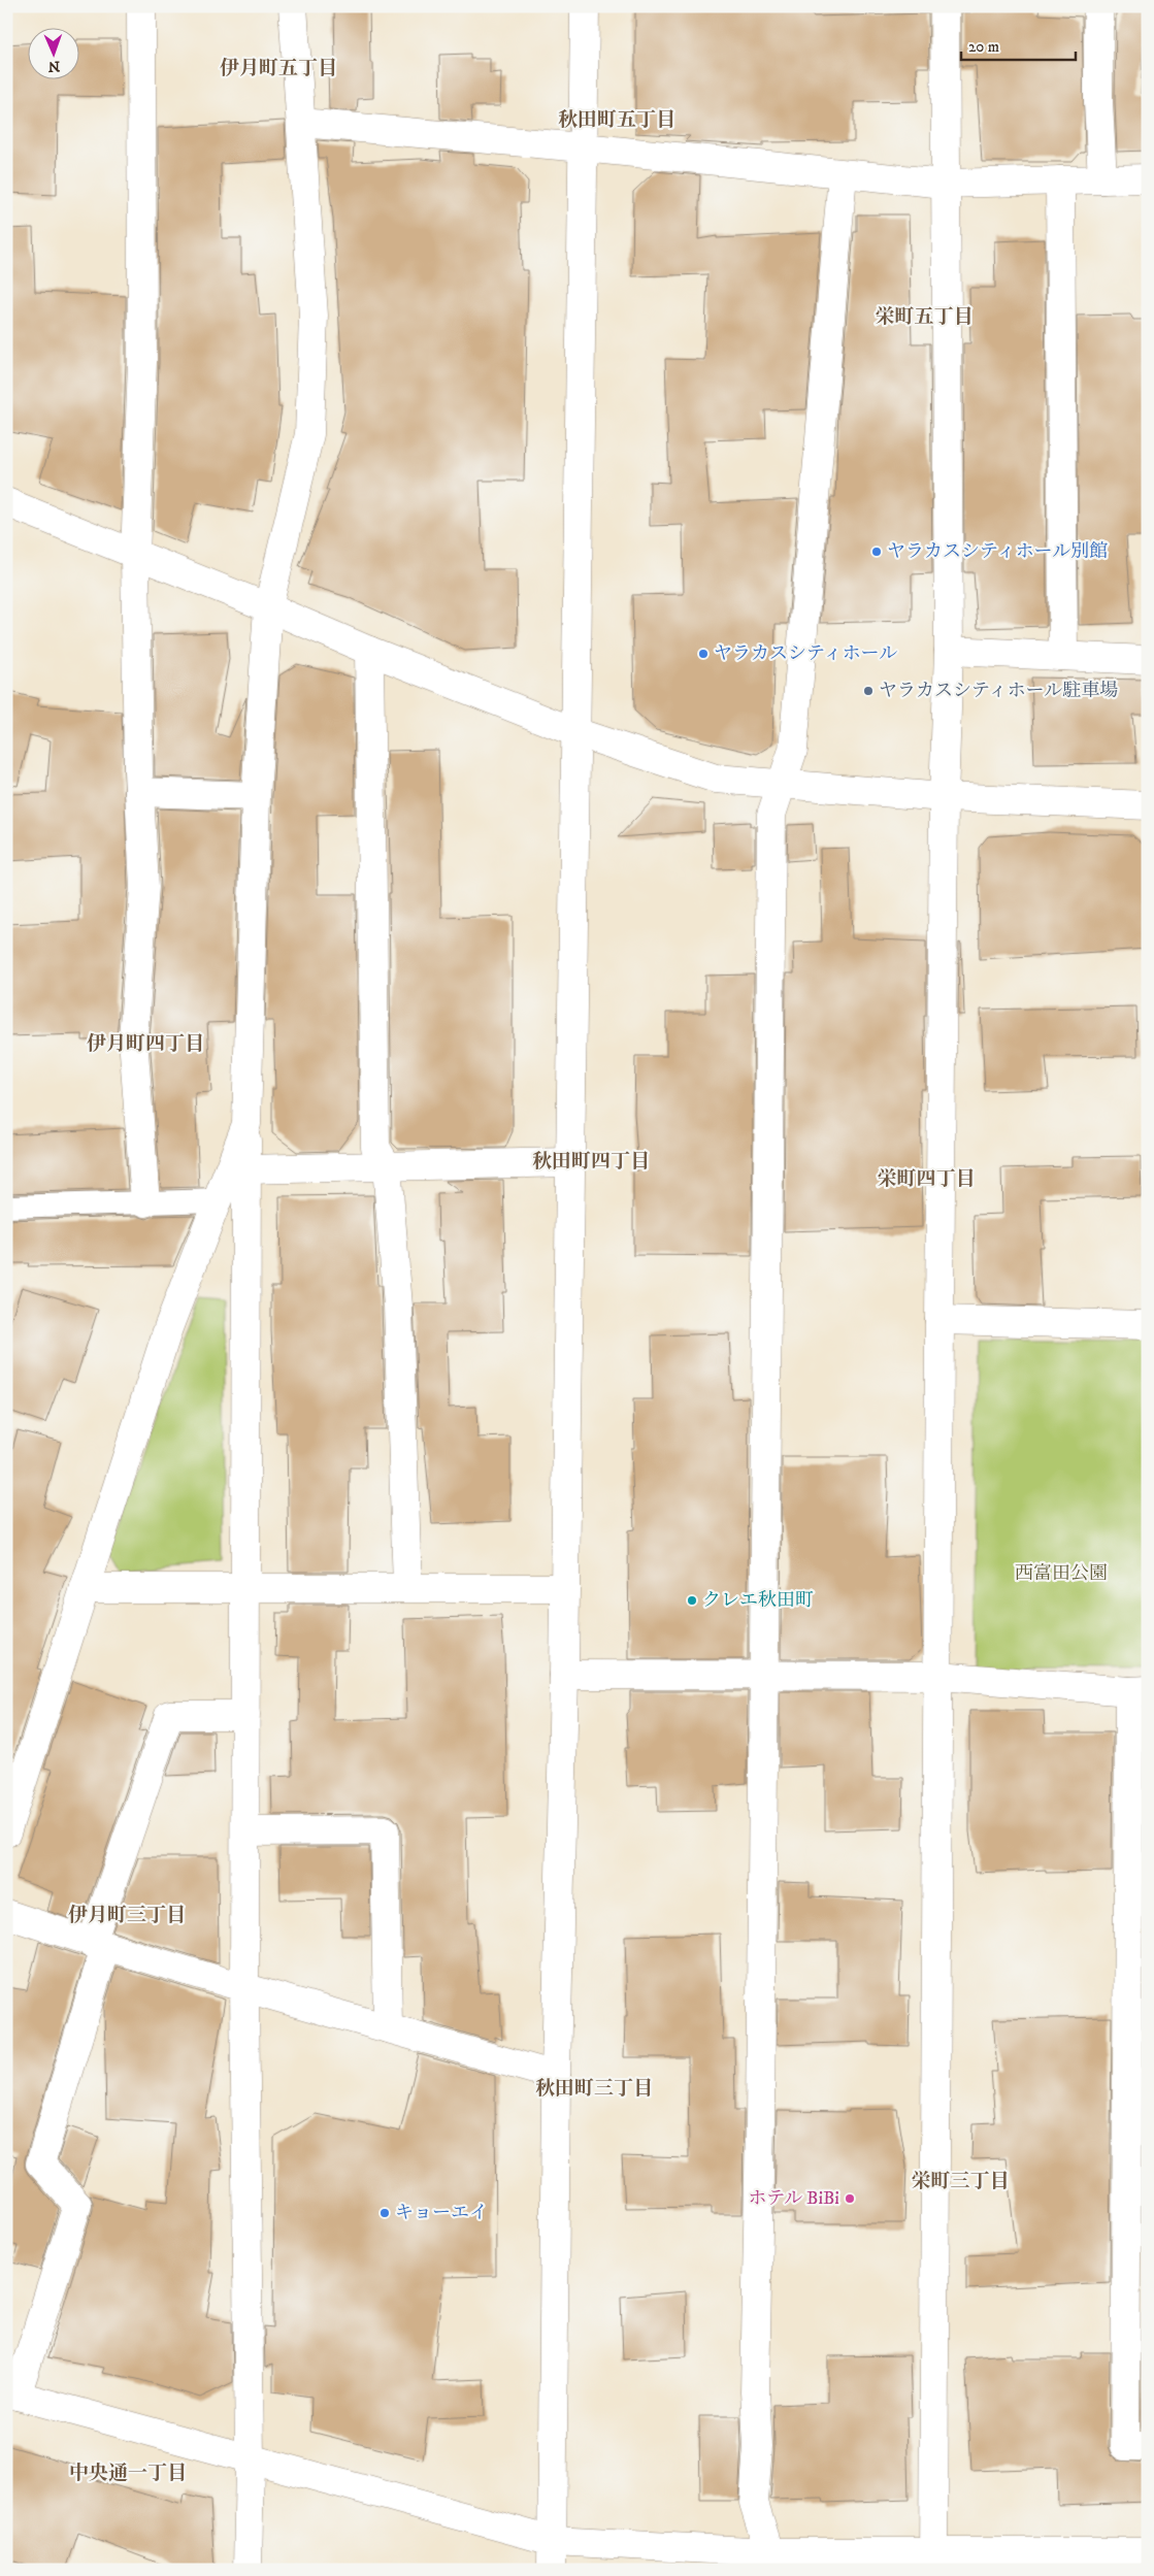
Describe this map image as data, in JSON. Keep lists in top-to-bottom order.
{
  "districts": [
    "伊月町五丁目",
    "秋田町五丁目",
    "栄町五丁目",
    "伊月町四丁目",
    "秋田町四丁目",
    "栄町四丁目",
    "伊月町三丁目",
    "秋田町三丁目",
    "栄町三丁目",
    "中央通一丁目"
  ],
  "parks": ["西富田公園"],
  "places": [
    "ヤラカスシティホール別館",
    "ヤラカスシティホール",
    "ヤラカスシティホール駐車場",
    "クレエ秋田町",
    "ホテル BiBi",
    "キョーエイ"
  ],
  "scale_bar": "20 m",
  "north": "bottom"
}
